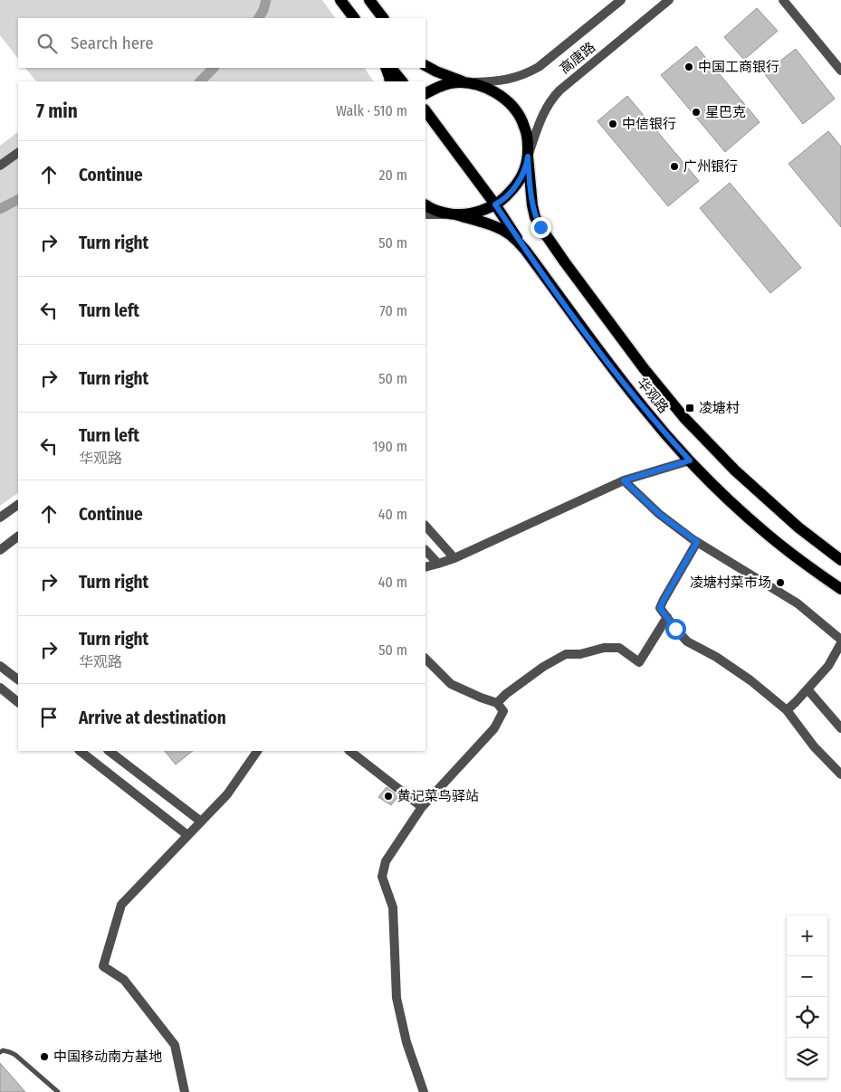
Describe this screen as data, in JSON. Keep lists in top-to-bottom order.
{
  "streets": {
    "main road": ["华观路"],
    "street": ["高唐路"]
  },
  "crossings": [
    ["高唐路", "华观路"]
  ],
  "places": {
    "other": [
      "中国工商银行",
      "星巴克",
      "中信银行",
      "广州银行",
      "凌塘村菜市场",
      "黄记菜鸟驿站",
      "中国移动南方基地"
    ],
    "transit": ["凌塘村"]
  },
  "page": {
    "search": "Search here",
    "heading": ["7 min", "Walk · 510 m"],
    "list": [
      ["Continue", "20 m"],
      ["Turn right", "50 m"],
      ["Turn left", "70 m"],
      ["Turn right", "50 m"],
      ["Turn left", "华观路", "190 m"],
      ["Continue", "40 m"],
      ["Turn right", "40 m"],
      ["Turn right", "华观路", "50 m"],
      "Arrive at destination"
    ],
    "map_buttons": ["+", "−"]
  }
}
